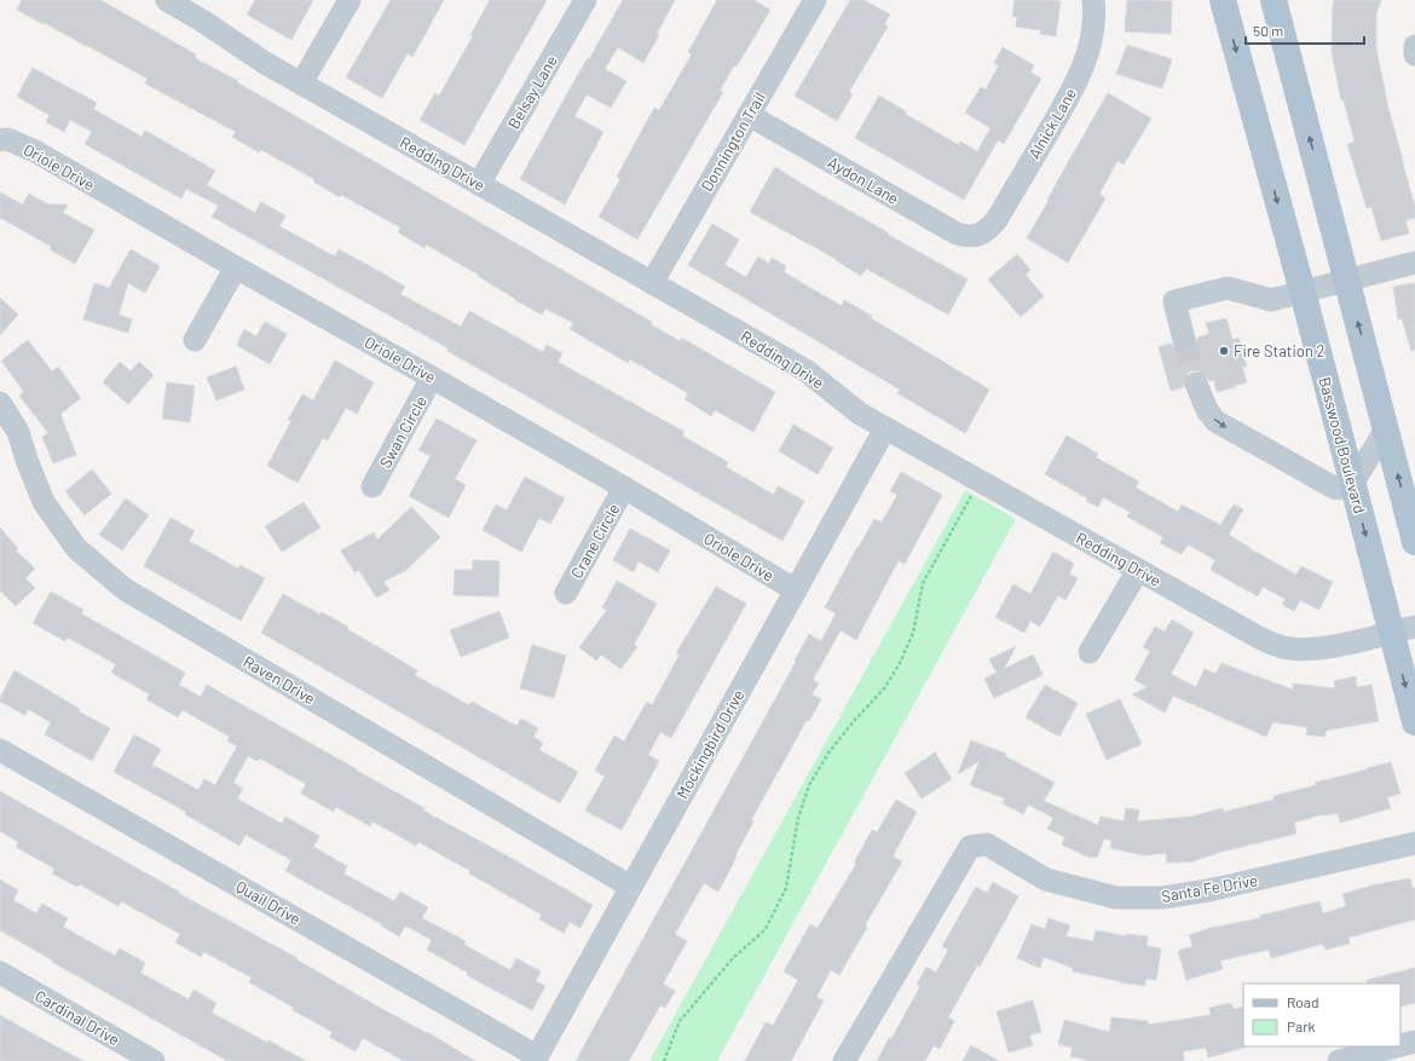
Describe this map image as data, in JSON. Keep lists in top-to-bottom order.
{
  "streets": {
    "main road": ["Basswood Boulevard"],
    "street": [
      "Belsay Lane",
      "Alnick Lane",
      "Donnington Trail",
      "Redding Drive",
      "Oriole Drive",
      "Aydon Lane",
      "Swan Circle",
      "Crane Circle",
      "Raven Drive",
      "Mockingbird Drive",
      "Santa Fe Drive",
      "Quail Drive",
      "Cardinal Drive"
    ]
  },
  "crossings": [
    ["Belsay Lane", "Redding Drive"],
    ["Alnick Lane", "Aydon Lane"],
    ["Donnington Trail", "Redding Drive"],
    ["Donnington Trail", "Aydon Lane"],
    ["Redding Drive", "Basswood Boulevard"],
    ["Redding Drive", "Mockingbird Drive"],
    ["Oriole Drive", "Swan Circle"],
    ["Oriole Drive", "Crane Circle"],
    ["Oriole Drive", "Mockingbird Drive"],
    ["Raven Drive", "Mockingbird Drive"],
    ["Mockingbird Drive", "Quail Drive"]
  ],
  "places": ["Fire Station 2"],
  "legend": ["Road", "Park"],
  "scale_bar": "50 m"
}
